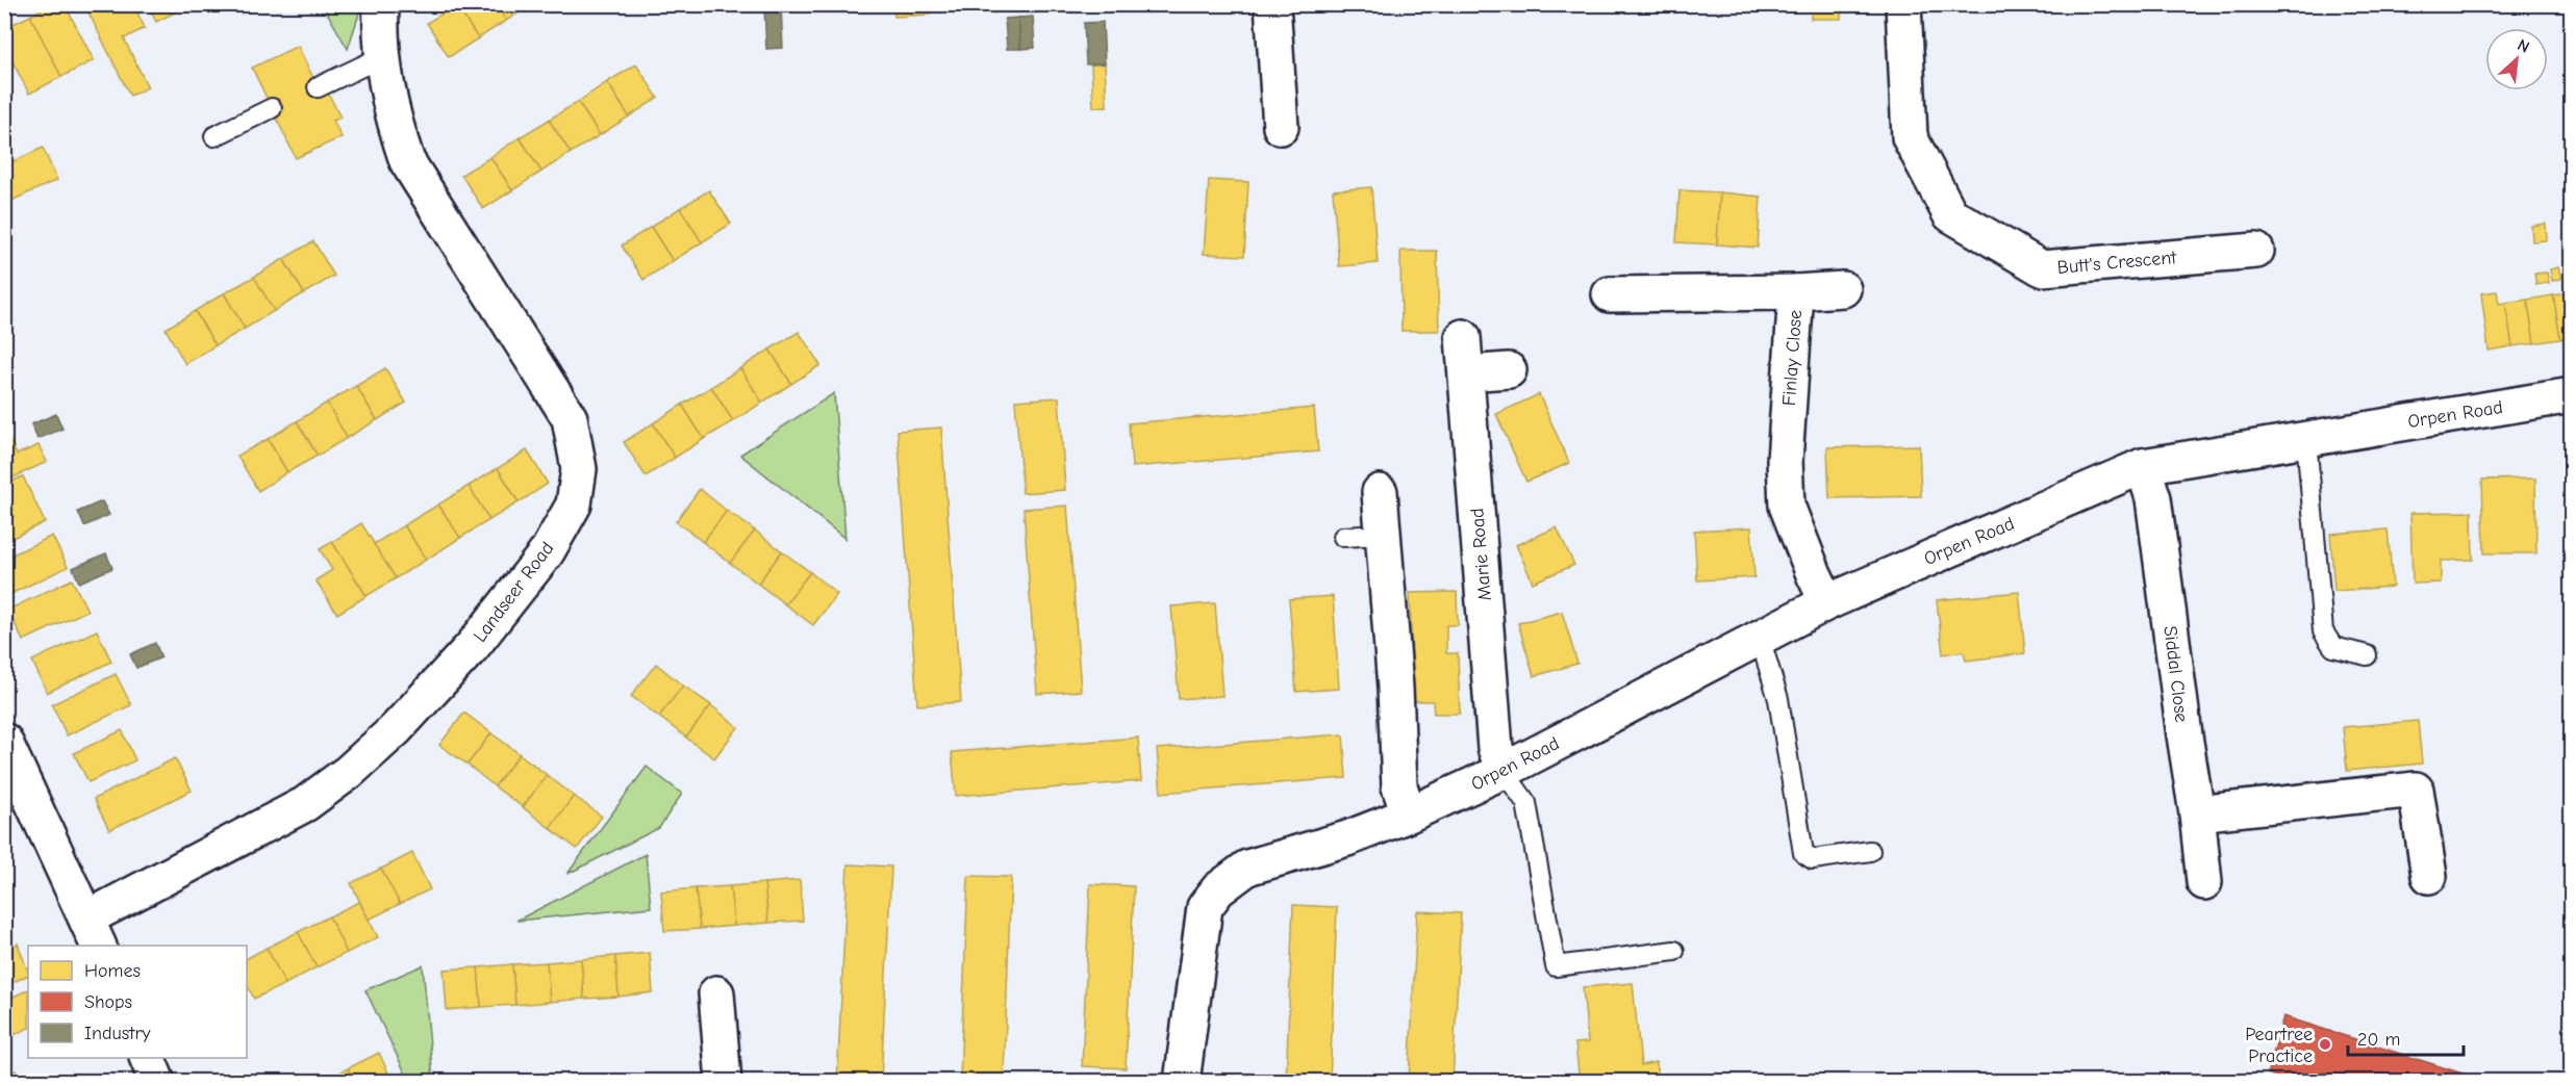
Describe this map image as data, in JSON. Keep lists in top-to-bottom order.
{
  "streets": {
    "street": [
      "Butt's Crescent",
      "Finlay Close",
      "Orpen Road",
      "Marie Road",
      "Landseer Road",
      "Siddal Close"
    ]
  },
  "crossings": [
    ["Finlay Close", "Orpen Road"],
    ["Orpen Road", "Marie Road"],
    ["Orpen Road", "Siddal Close"]
  ],
  "places": ["Peartree Practice"],
  "legend": ["Homes", "Shops", "Industry"],
  "scale_bar": "20 m",
  "north": "top right"
}
